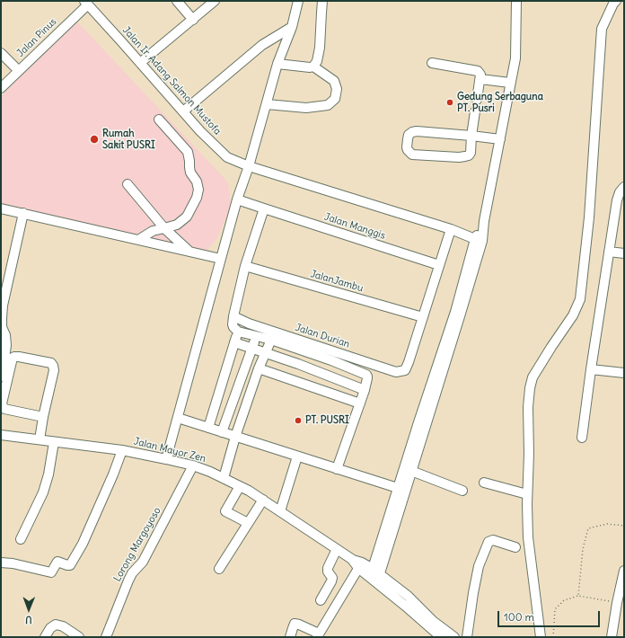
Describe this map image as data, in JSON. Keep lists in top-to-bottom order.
{
  "streets": {
    "street": [
      "Jalan Pinus",
      "Jalan Ir. Adang Salmon Mustofa",
      "Jalan Manggis",
      "JalanJambu",
      "Jalan Durian",
      "Jalan Mayor Zen",
      "Lorong Margoyoso"
    ]
  },
  "crossings": [
    ["Jalan Pinus", "Jalan Ir. Adang Salmon Mustofa"],
    ["JalanJambu", "Jalan Durian"],
    ["Jalan Mayor Zen", "Lorong Margoyoso"]
  ],
  "places": ["Gedung Serbaguna PT. Pusri", "Rumah Sakit PUSRI", "PT. PUSRI"],
  "scale_bar": "100 m",
  "north": "bottom"
}
